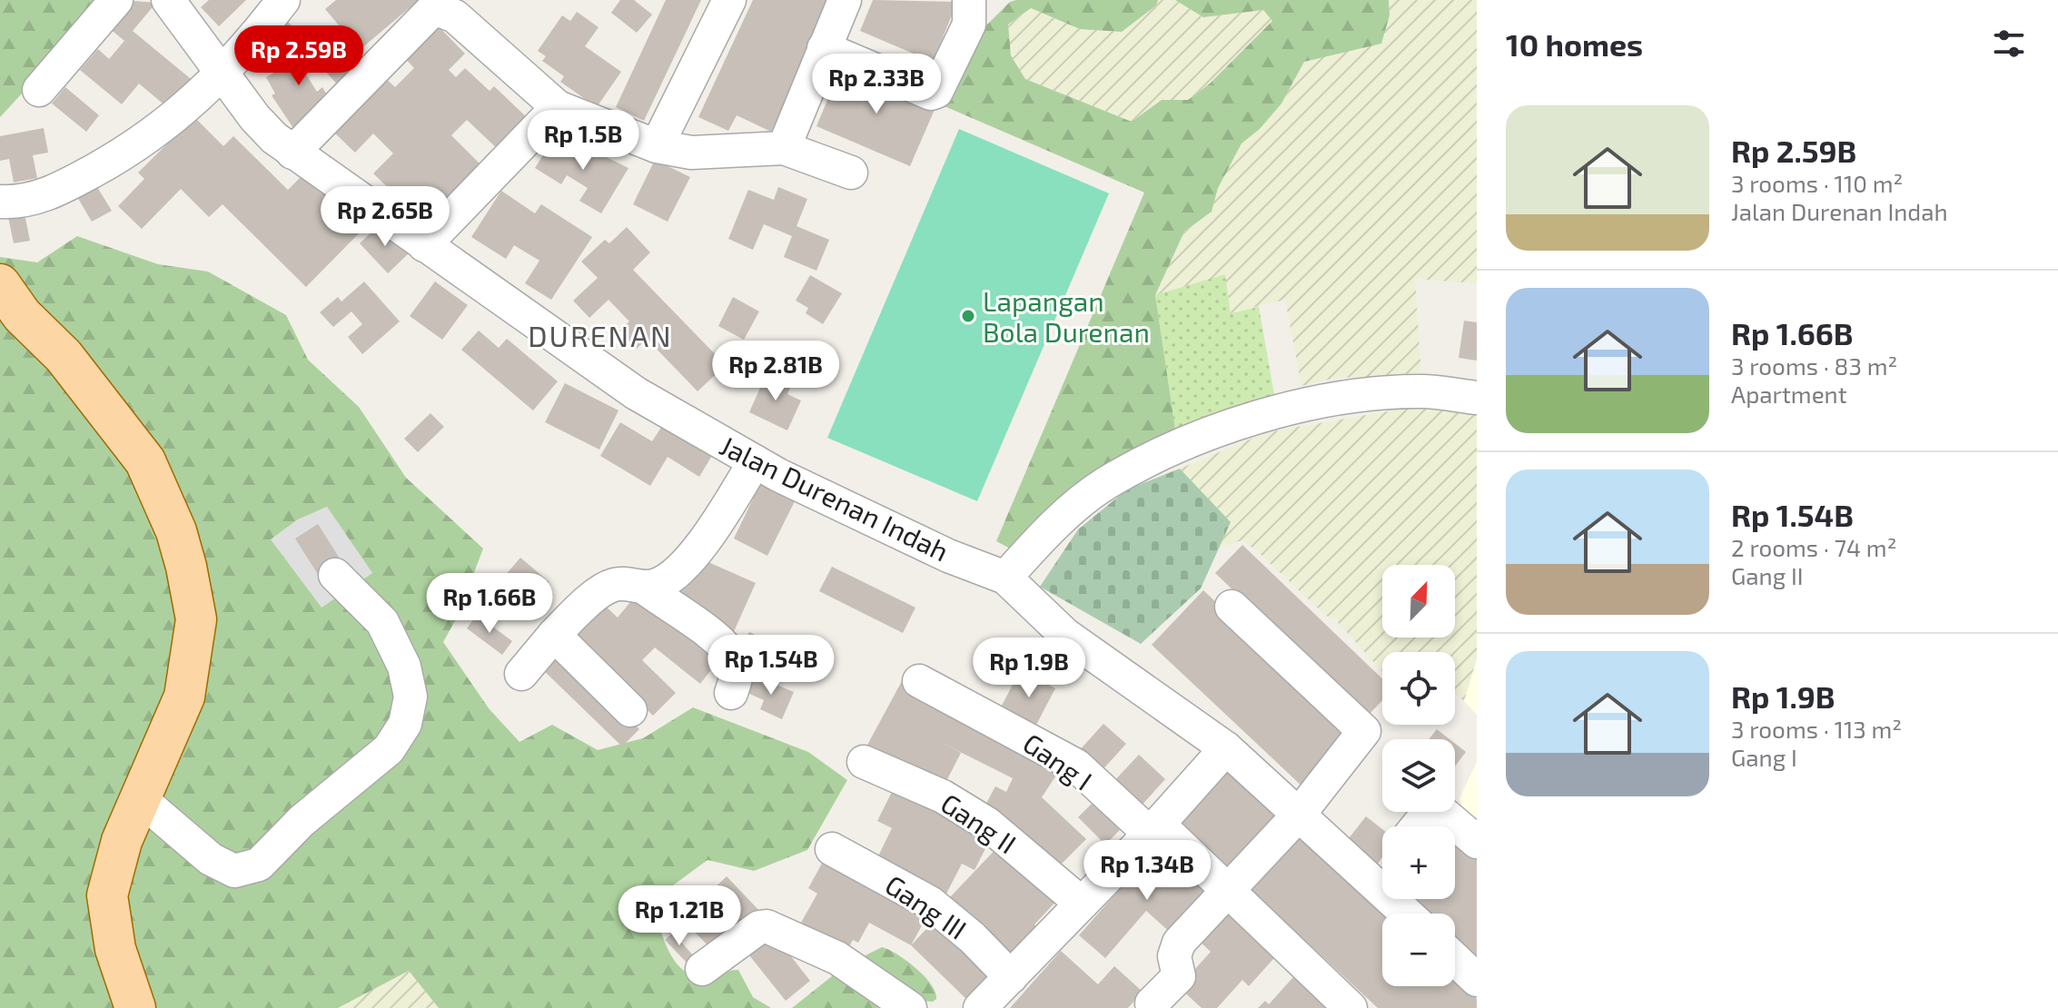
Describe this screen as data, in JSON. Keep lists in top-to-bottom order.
{
  "streets": {
    "street": [
      "Jalan Durenan Indah",
      "Gang I",
      "Gang II",
      "Gang III"
    ]
  },
  "districts": ["DURENAN"],
  "places": ["Lapangan Bola Durenan"],
  "north": "top right",
  "page": {
    "heading": "10 homes",
    "price": [
      "Rp 2.59B",
      "Rp 2.33B",
      "Rp 1.5B",
      "Rp 2.65B",
      "Rp 2.81B",
      "Rp 1.66B",
      "Rp 1.54B",
      "Rp 1.9B",
      "Rp 1.34B",
      "Rp 1.21B"
    ],
    "list": [
      {
        "name": "Rp 2.59B",
        "note": "3 rooms · 110 m² · Jalan Durenan Indah"
      },
      {
        "name": "Rp 1.66B",
        "note": "3 rooms · 83 m² · Apartment"
      },
      {
        "name": "Rp 1.54B",
        "note": "2 rooms · 74 m² · Gang II"
      },
      {
        "name": "Rp 1.9B",
        "note": "3 rooms · 113 m² · Gang I"
      }
    ],
    "map_buttons": ["+", "−"]
  }
}
